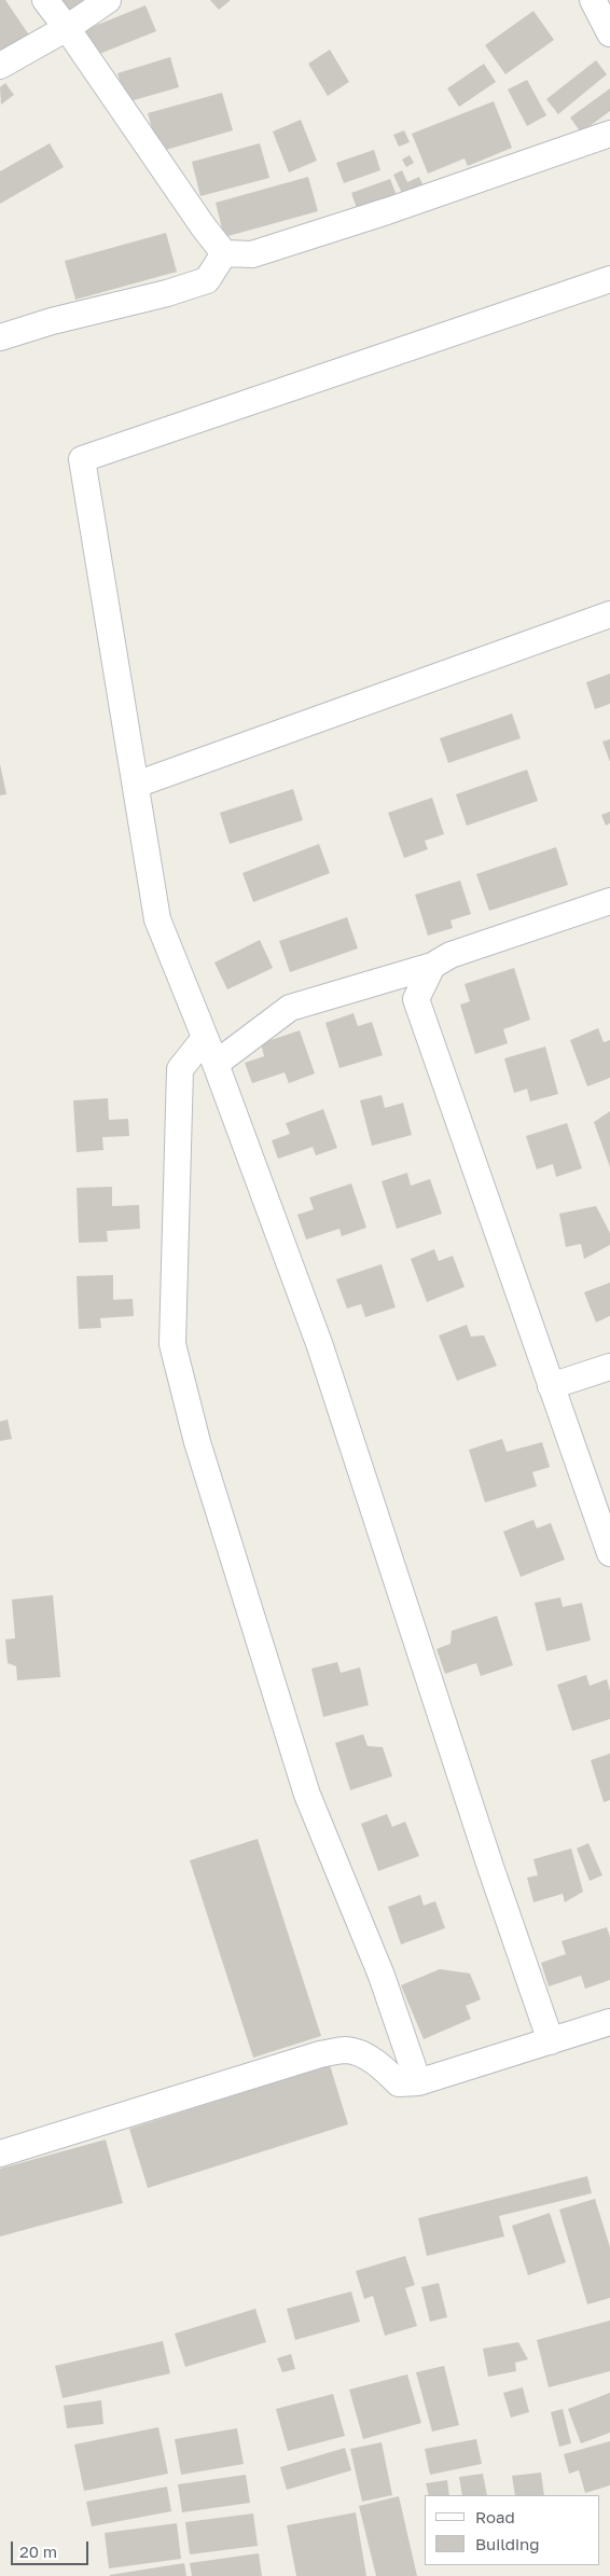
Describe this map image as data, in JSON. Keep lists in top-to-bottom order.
{
  "legend": ["Road", "Building"],
  "scale_bar": "20 m"
}
